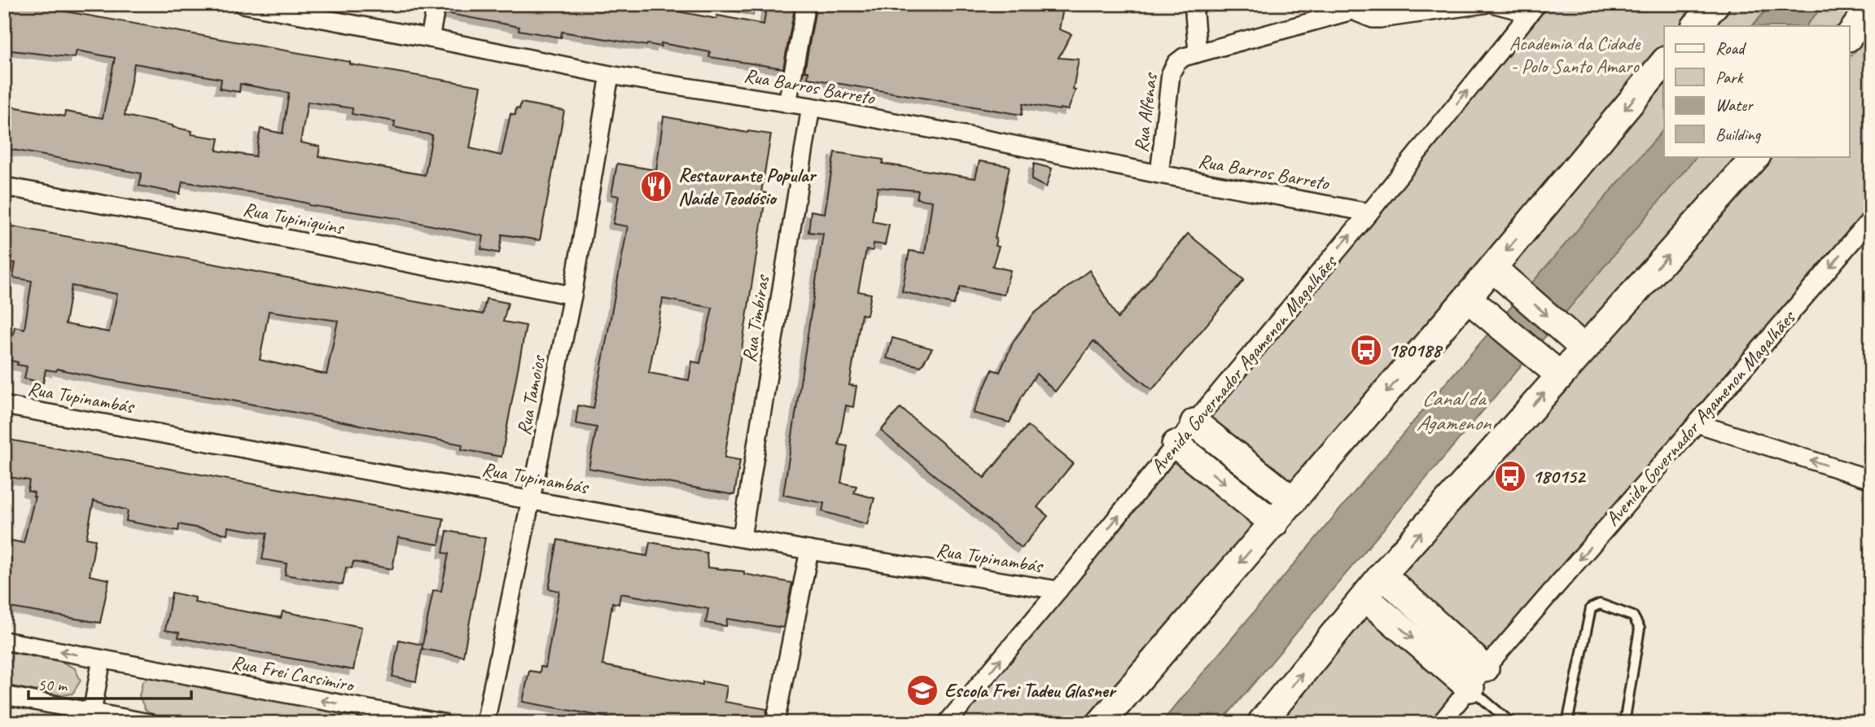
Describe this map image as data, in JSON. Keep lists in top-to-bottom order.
{
  "streets": {
    "street": [
      "Rua Barros Barreto",
      "Rua Alfenas",
      "Rua Tupiniquins",
      "Rua Timbiras",
      "Avenida Governador Agamenon Magalhães",
      "Rua Tamoios",
      "Rua Tupinambás",
      "Rua Frei Cassimiro"
    ]
  },
  "crossings": [
    ["Rua Barros Barreto", "Rua Alfenas"],
    ["Rua Barros Barreto", "Rua Timbiras"],
    ["Rua Barros Barreto", "Avenida Governador Agamenon Magalhães"],
    ["Rua Barros Barreto", "Rua Tamoios"],
    ["Rua Tupiniquins", "Rua Tamoios"],
    ["Rua Timbiras", "Rua Tupinambás"],
    ["Avenida Governador Agamenon Magalhães", "Rua Tupinambás"],
    ["Rua Tamoios", "Rua Tupinambás"]
  ],
  "water": ["Canal da Agamenon"],
  "parks": ["Academia da Cidade - Polo Santo Amaro"],
  "places": {
    "restaurant": ["Restaurante Popular Naíde Teodósio"],
    "bus stop": ["180188", "180152"],
    "school or university": ["Escola Frei Tadeu Glasner"]
  },
  "legend": [
    "Road",
    "Park",
    "Water",
    "Building"
  ],
  "scale_bar": "50 m"
}
